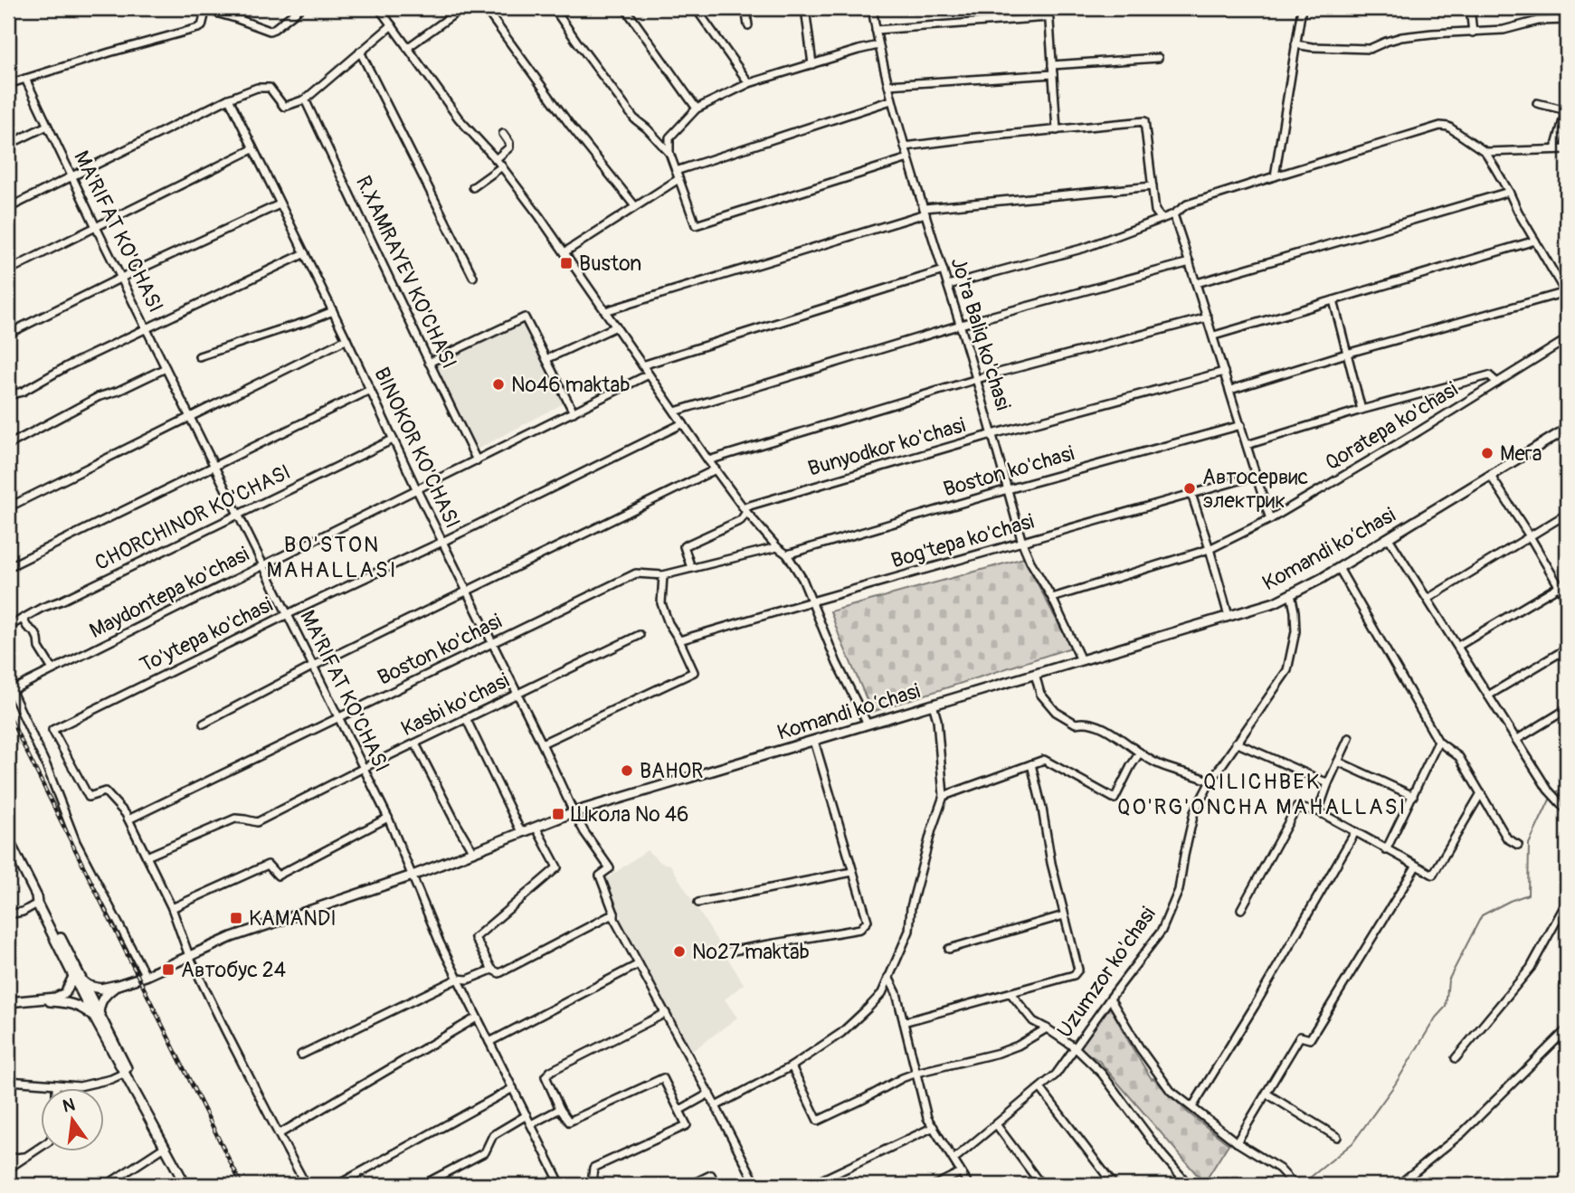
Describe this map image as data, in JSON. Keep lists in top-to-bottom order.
{
  "streets": {
    "main road": ["Komandi ko‘chasi"],
    "street": [
      "MA'RIFAT KO'CHASI",
      "R.XAMRAYEV KO'CHASI",
      "Jo'ra Baliq ko'chasi",
      "Qoratepa ko'chasi",
      "Bunyodkor ko'chasi",
      "BINOKOR KO'CHASI",
      "Boston ko'chasi",
      "CHORCHINOR KO'CHASI",
      "Bog'tepa ko'chasi",
      "Maydontepa ko'chasi",
      "To'ytepa ko'chasi",
      "Kasbi ko'chasi",
      "Uzumzor ko'chasi"
    ]
  },
  "crossings": [
    ["MA'RIFAT KO'CHASI", "Boston ko'chasi"],
    ["MA'RIFAT KO'CHASI", "CHORCHINOR KO'CHASI"],
    ["MA'RIFAT KO'CHASI", "Komandi ko‘chasi"],
    ["MA'RIFAT KO'CHASI", "Maydontepa ko'chasi"],
    ["MA'RIFAT KO'CHASI", "To'ytepa ko'chasi"],
    ["MA'RIFAT KO'CHASI", "Kasbi ko'chasi"],
    ["R.XAMRAYEV KO'CHASI", "Maydontepa ko'chasi"],
    ["Jo'ra Baliq ko'chasi", "Qoratepa ko'chasi"],
    ["Jo'ra Baliq ko'chasi", "Bunyodkor ko'chasi"],
    ["Jo'ra Baliq ko'chasi", "Boston ko'chasi"],
    ["Jo'ra Baliq ko'chasi", "Bog'tepa ko'chasi"],
    ["Jo'ra Baliq ko'chasi", "Komandi ko‘chasi"],
    ["Bunyodkor ko'chasi", "Boston ko'chasi"],
    ["BINOKOR KO'CHASI", "Boston ko'chasi"],
    ["BINOKOR KO'CHASI", "CHORCHINOR KO'CHASI"],
    ["BINOKOR KO'CHASI", "Komandi ko‘chasi"],
    ["BINOKOR KO'CHASI", "Maydontepa ko'chasi"],
    ["BINOKOR KO'CHASI", "To'ytepa ko'chasi"],
    ["BINOKOR KO'CHASI", "Kasbi ko'chasi"],
    ["Boston ko'chasi", "To'ytepa ko'chasi"],
    ["Komandi ko‘chasi", "Uzumzor ko'chasi"]
  ],
  "districts": ["BO'STON MAHALLASI", "QILICHBEK QO'RG'ONCHA MAHALLASI"],
  "places": {
    "transit": [
      "Buston",
      "Школа № 46",
      "KAMANDI",
      "Автобус 24"
    ],
    "other": [
      "№46 maktab",
      "Мега",
      "Автосервис электрик",
      "BAHOR",
      "№27 maktab"
    ]
  },
  "north": "top"
}
